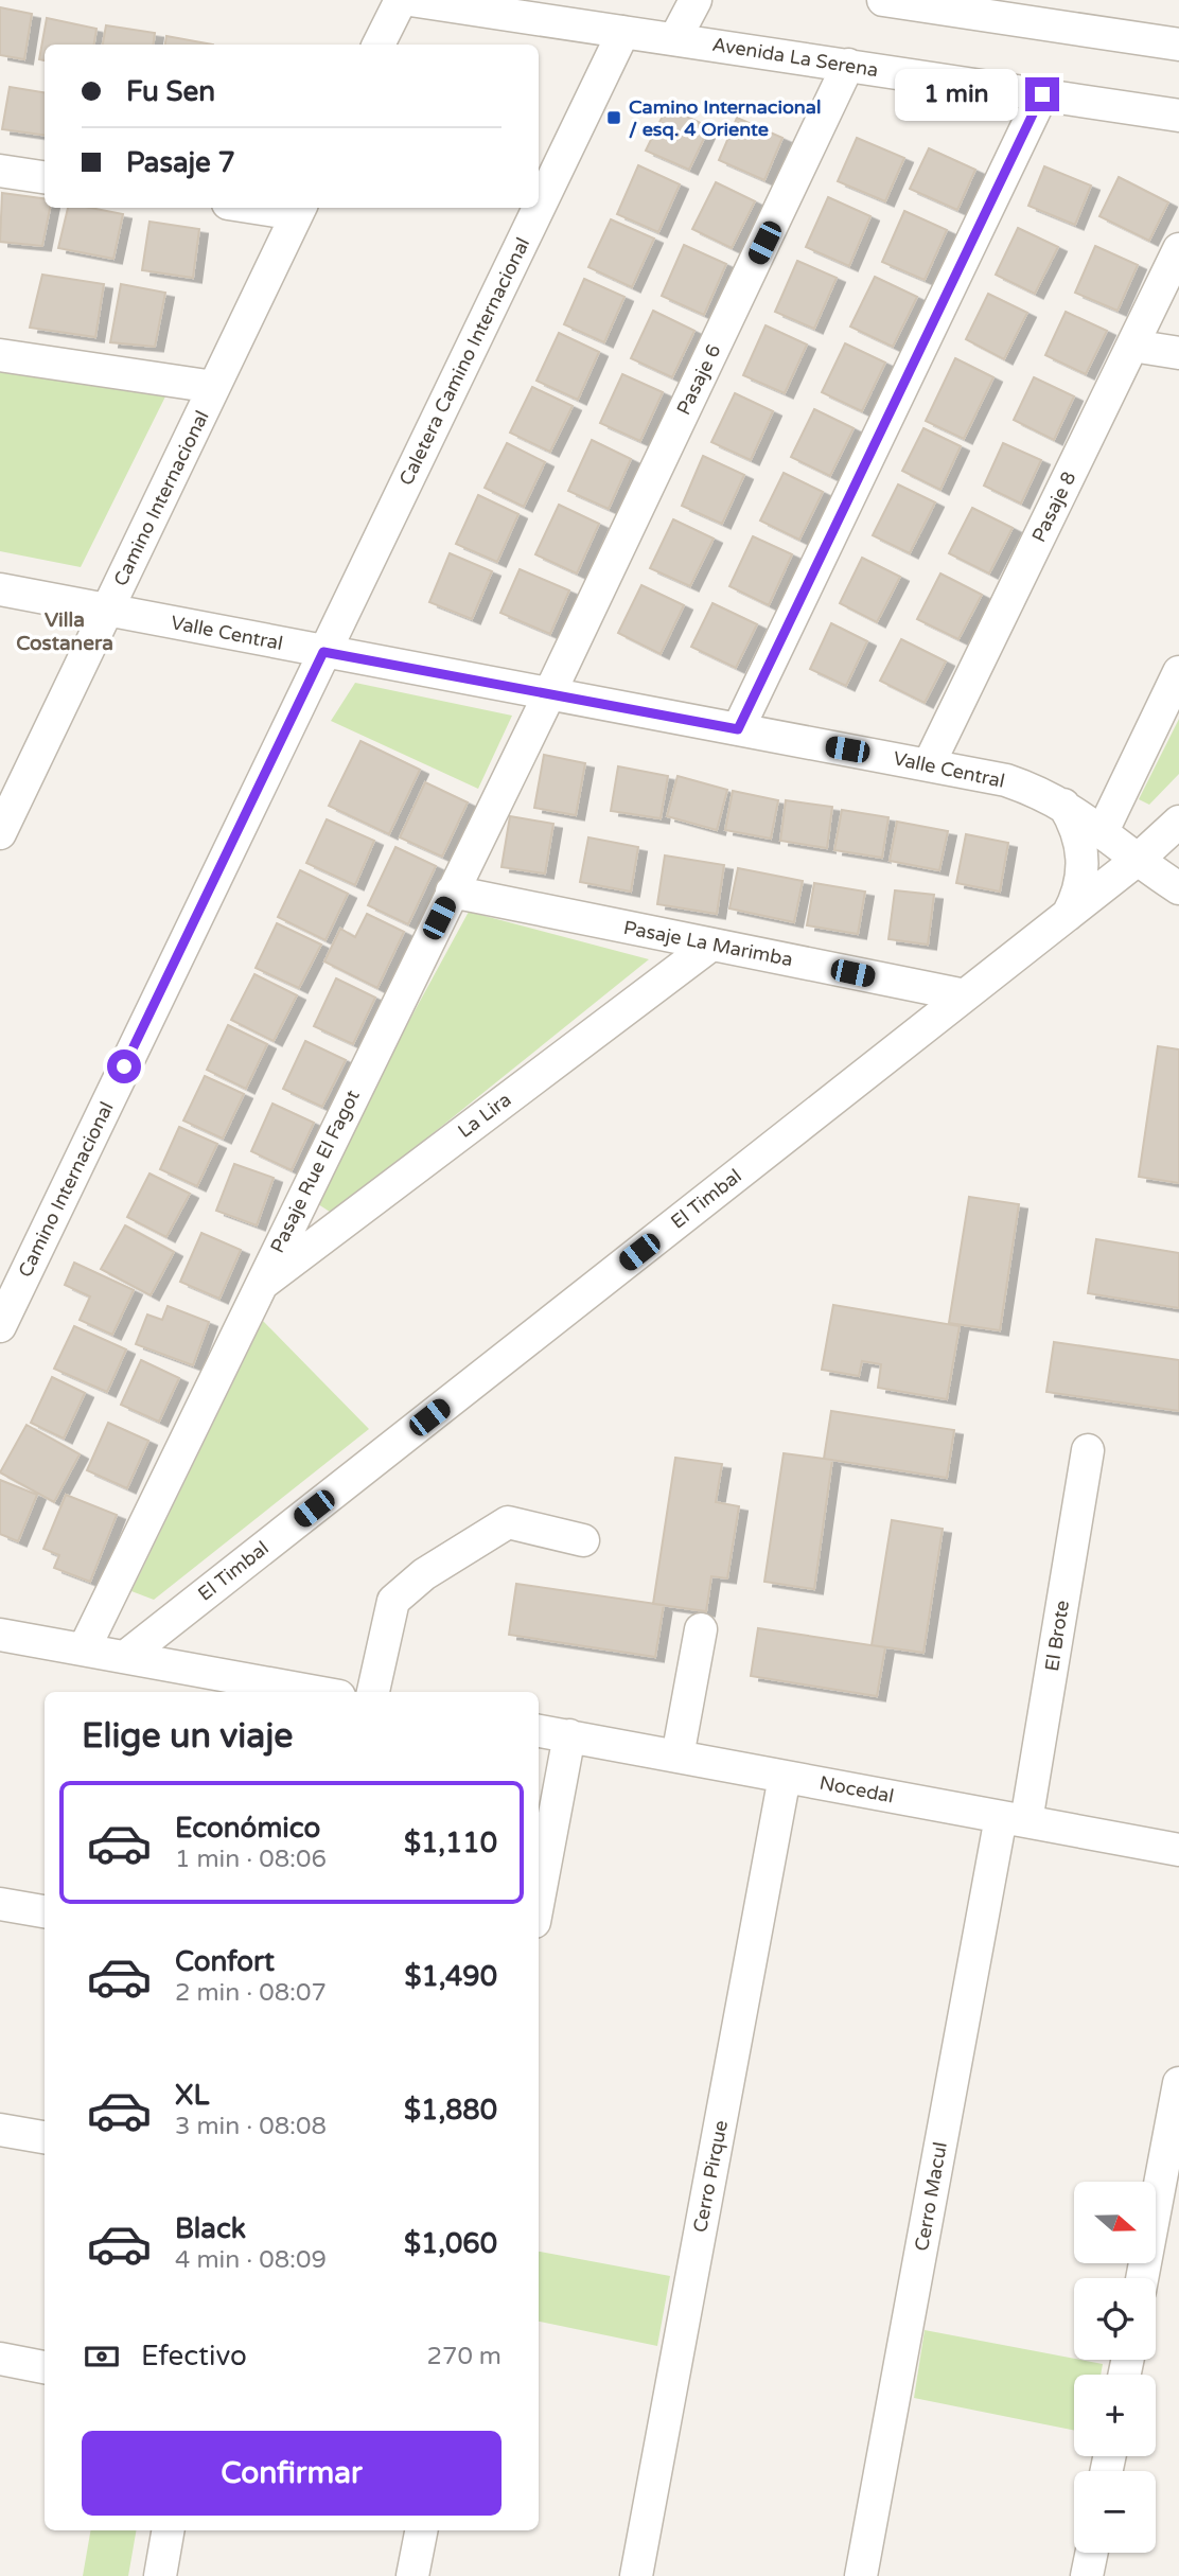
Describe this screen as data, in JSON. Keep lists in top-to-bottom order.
{
  "streets": {
    "street": [
      "Avenida La Serena",
      "Caletera Camino Internacional",
      "Pasaje 6",
      "Camino Internacional",
      "Pasaje 8",
      "Valle Central",
      "Pasaje La Marimba",
      "La Lira",
      "Pasaje Rue El Fagot",
      "El Timbal",
      "El Brote",
      "Nocedal",
      "Cerro Pirque",
      "Cerro Macul"
    ]
  },
  "crossings": [
    ["Avenida La Serena", "Caletera Camino Internacional"],
    ["Avenida La Serena", "Pasaje 6"],
    ["Caletera Camino Internacional", "Camino Internacional"],
    ["Caletera Camino Internacional", "Valle Central"],
    ["Pasaje 6", "Valle Central"],
    ["Pasaje 6", "Pasaje Rue El Fagot"],
    ["Camino Internacional", "Valle Central"],
    ["Pasaje 8", "Valle Central"],
    ["Valle Central", "Pasaje Rue El Fagot"],
    ["Valle Central", "El Timbal"],
    ["Pasaje La Marimba", "La Lira"],
    ["Pasaje La Marimba", "Pasaje Rue El Fagot"],
    ["Pasaje La Marimba", "El Timbal"],
    ["La Lira", "Pasaje Rue El Fagot"],
    ["El Brote", "Nocedal"],
    ["El Brote", "Cerro Macul"],
    ["Nocedal", "Cerro Pirque"],
    ["Nocedal", "Cerro Macul"]
  ],
  "districts": ["Villa Costanera"],
  "places": {
    "transit": ["Camino Internacional / esq. 4 Oriente"]
  },
  "north": "right",
  "page": {
    "banner": ["Fu Sen", "Pasaje 7"],
    "bubble": "1 min",
    "heading": "Elige un viaje",
    "list": [
      {
        "name": "Económico",
        "note": "1 min · 08:06",
        "value": "$1,110"
      },
      {
        "name": "Confort",
        "note": "2 min · 08:07",
        "value": "$1,490"
      },
      {
        "name": "XL",
        "note": "3 min · 08:08",
        "value": "$1,880"
      },
      {
        "name": "Black",
        "note": "4 min · 08:09",
        "value": "$1,060"
      }
    ],
    "map_buttons": ["+", "−"],
    "pay": ["Efectivo", "270 m"],
    "buttons": "Confirmar"
  }
}
